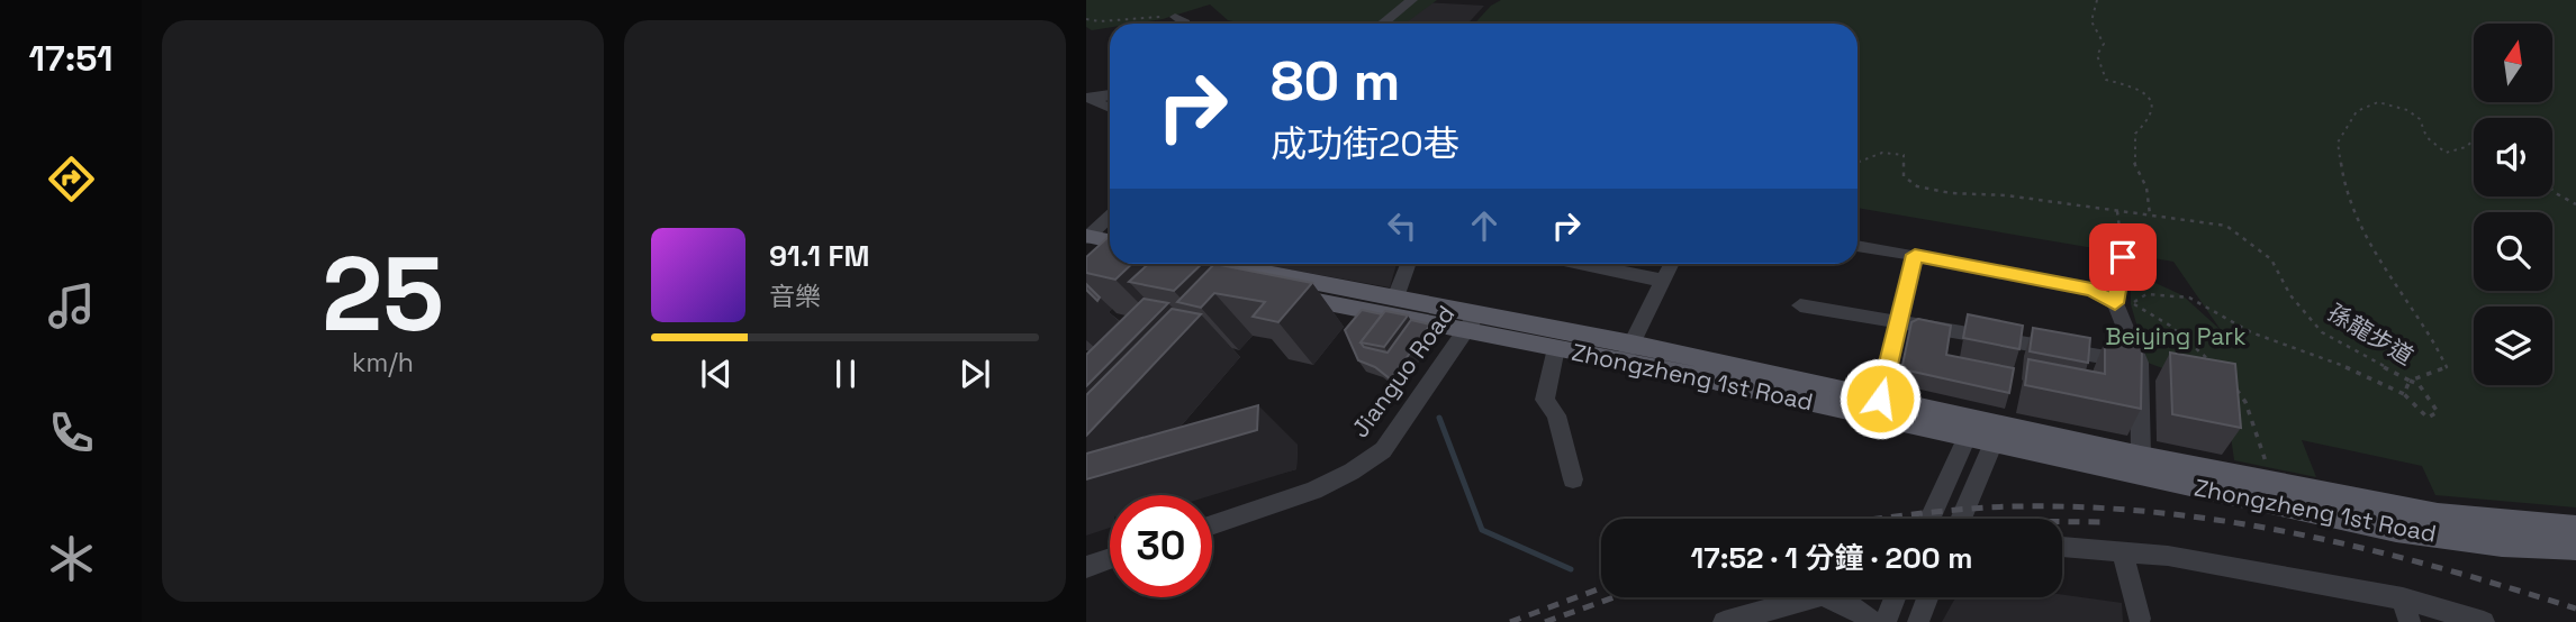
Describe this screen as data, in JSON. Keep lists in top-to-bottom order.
{
  "streets": {
    "main road": ["Zhongzheng 1st Road"],
    "street": ["Jianguo Road"],
    "path": ["孫龍步道"]
  },
  "crossings": [
    ["Jianguo Road", "Zhongzheng 1st Road"]
  ],
  "parks": ["Beiying Park"],
  "north": "top",
  "page": {
    "tabs": "17:51",
    "tile": ["25", "km/h"],
    "turn": ["80 m", "成功街20巷"],
    "song": ["91.1 FM", "音樂"],
    "limit": "30",
    "trip": "17:52 · 1 分鐘 · 200 m"
  }
}
